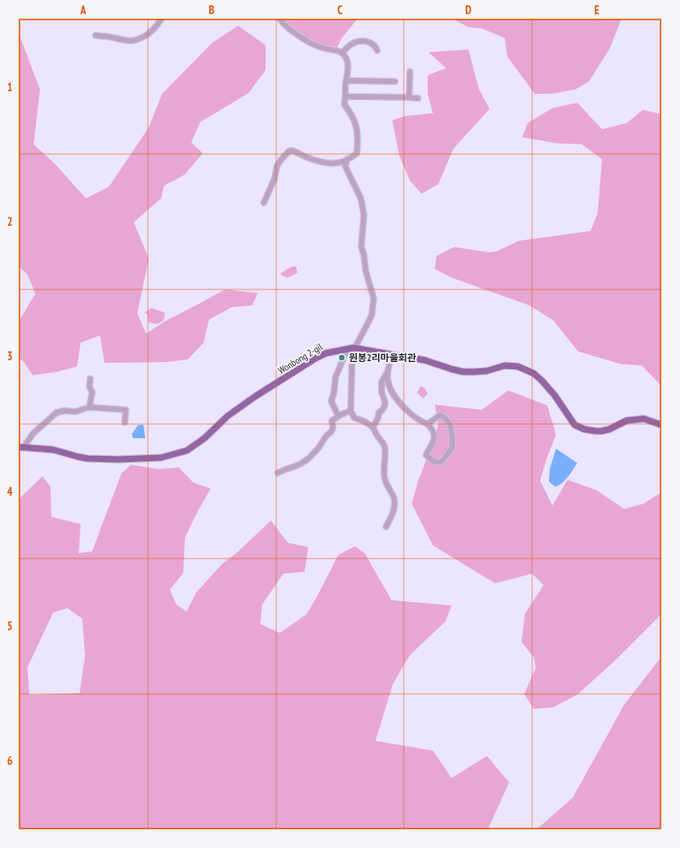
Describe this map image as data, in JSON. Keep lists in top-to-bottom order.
{
  "streets": {
    "main road": ["Wonbong 2-gil"]
  },
  "places": ["원봉2리마을회관"],
  "grid": {
    "columns": [
      "A",
      "B",
      "C",
      "D",
      "E"
    ],
    "rows": [
      "1",
      "2",
      "3",
      "4",
      "5",
      "6"
    ]
  }
}
